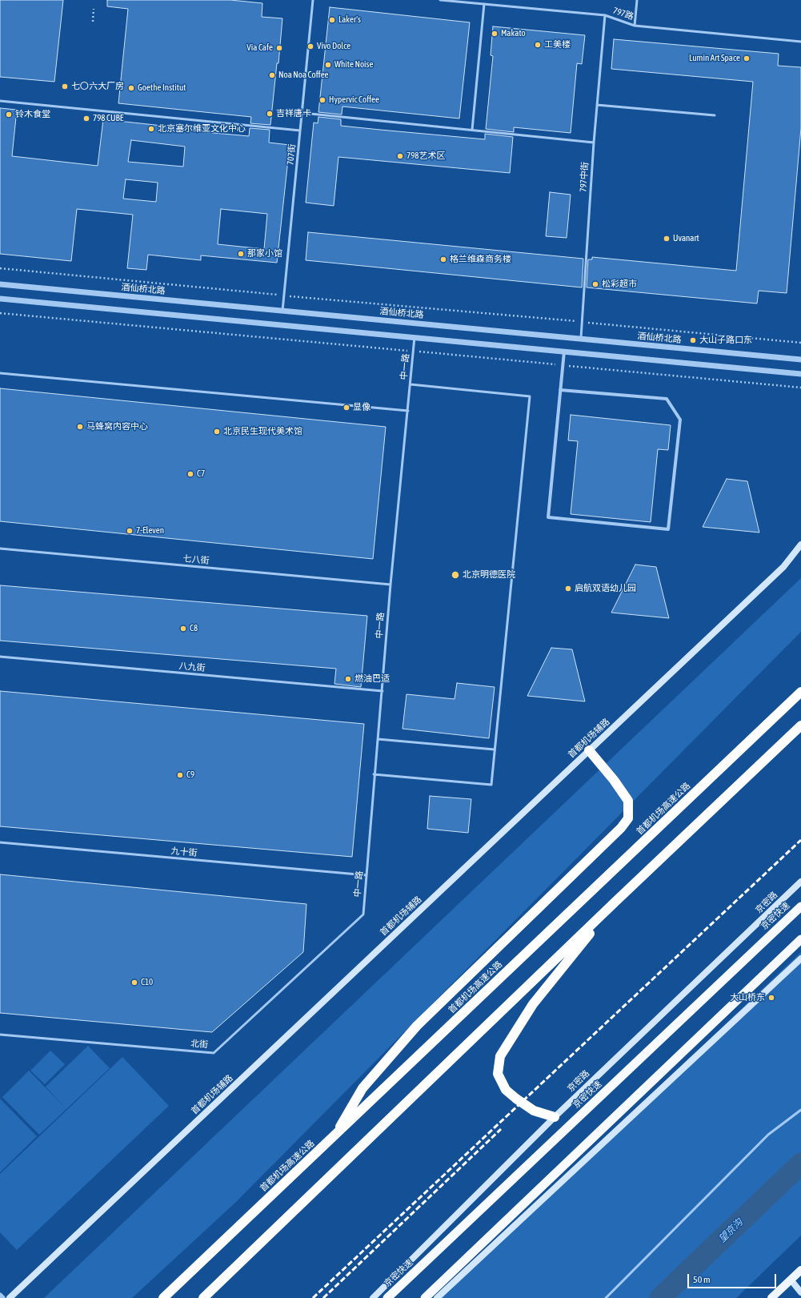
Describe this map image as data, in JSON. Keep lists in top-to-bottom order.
{
  "streets": {
    "highway": ["首都机场高速公路", "京密快速"],
    "main road": ["首都机场辅路", "京密路"],
    "street": ["酒仙桥北路"],
    "lane": [
      "797路",
      "707街",
      "797中街",
      "中一路",
      "七八街",
      "八九街",
      "九十街",
      "北街"
    ]
  },
  "crossings": [
    ["797路", "797中街"],
    ["707街", "酒仙桥北路"],
    ["797中街", "酒仙桥北路"],
    ["中一路", "七八街"],
    ["中一路", "八九街"],
    ["中一路", "九十街"],
    ["中一路", "北街"]
  ],
  "water": ["望京沟"],
  "places": [
    "Laker's",
    "Makato",
    "工美楼",
    "Vivo Dolce",
    "Via Cafe",
    "Lumin Art Space",
    "White Noise",
    "Noa Noa Coffee",
    "七〇六大厂房",
    "Goethe Institut",
    "Hypervic Coffee",
    "吉祥唐卡",
    "铃木食堂",
    "798 CUBE",
    "北京塞尔维亚文化中心",
    "798艺术区",
    "Uvanart",
    "那家小馆",
    "格兰维森商务楼",
    "松彩超市",
    "大山子路口东",
    "显像",
    "马蜂窝内容中心",
    "北京民生现代美术馆",
    "C7",
    "7-Eleven",
    "北京明德医院",
    "启航双语幼儿园",
    "C8",
    "燃油巴适",
    "C9",
    "C10",
    "大山桥东"
  ],
  "scale_bar": "50 m"
}
